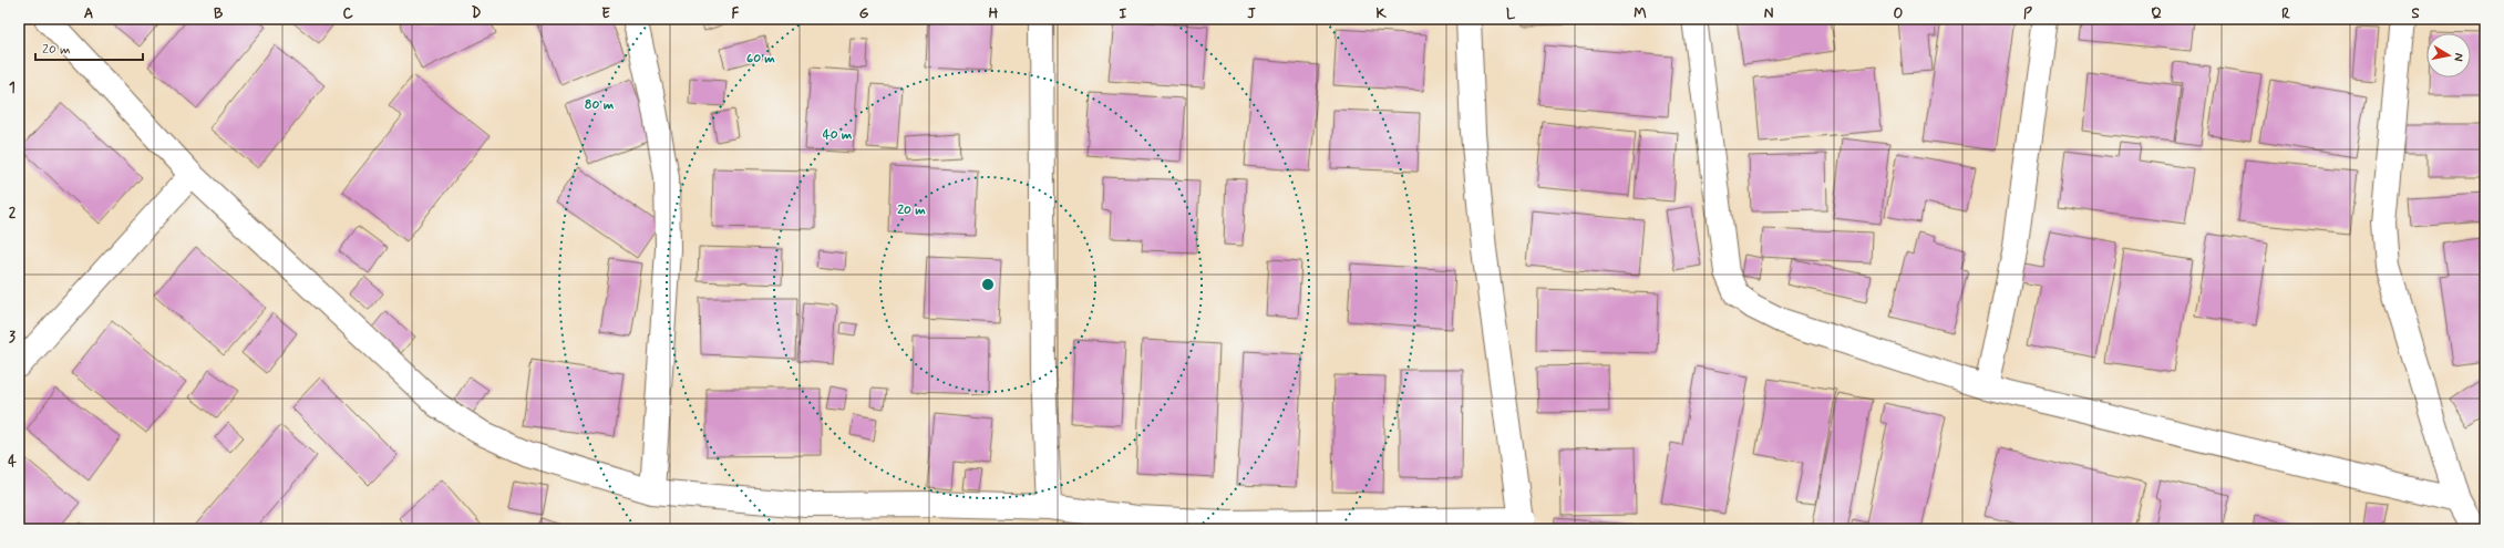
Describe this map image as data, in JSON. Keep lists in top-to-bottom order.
{
  "scale_bar": "20 m",
  "north": "right",
  "grid": {
    "columns": [
      "A",
      "B",
      "C",
      "D",
      "E",
      "F",
      "G",
      "H",
      "I",
      "J",
      "K",
      "L",
      "M",
      "N",
      "O",
      "P",
      "Q",
      "R",
      "S"
    ],
    "rows": [
      "1",
      "2",
      "3",
      "4"
    ]
  },
  "rings": [
    "60 m",
    "80 m",
    "40 m",
    "20 m"
  ]
}
